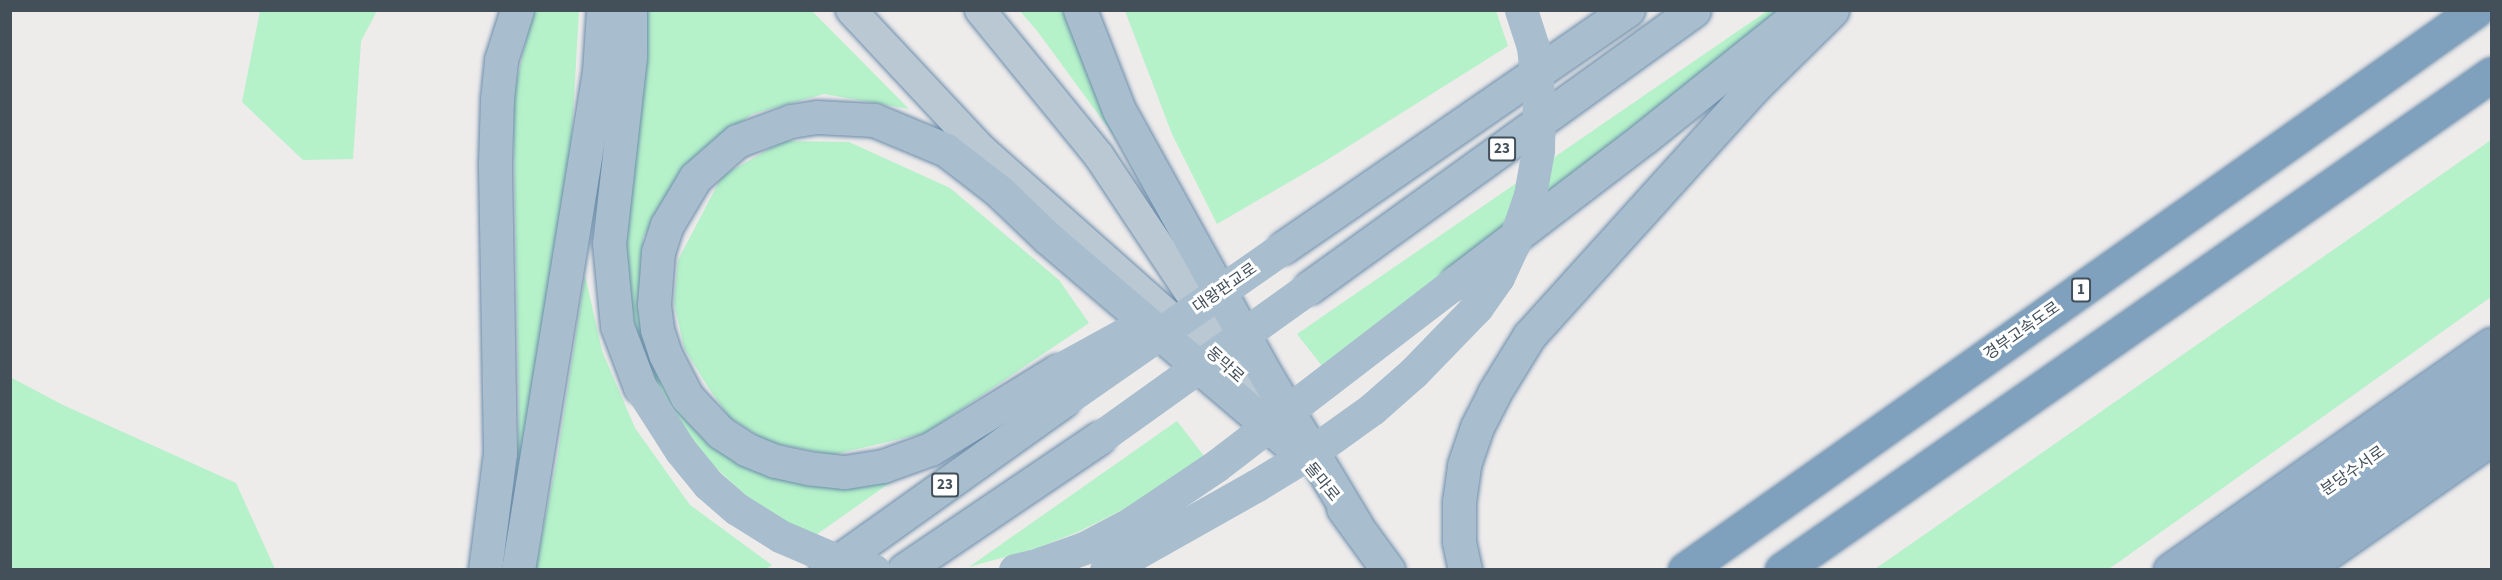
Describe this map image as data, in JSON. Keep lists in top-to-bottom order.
{
  "streets": {
    "highway": ["1", "경부고속도로", "분당수서로"],
    "main road": ["23", "동막로", "돌마로"]
  },
  "crossings": [
    ["동막로", "돌마로"]
  ]
}
